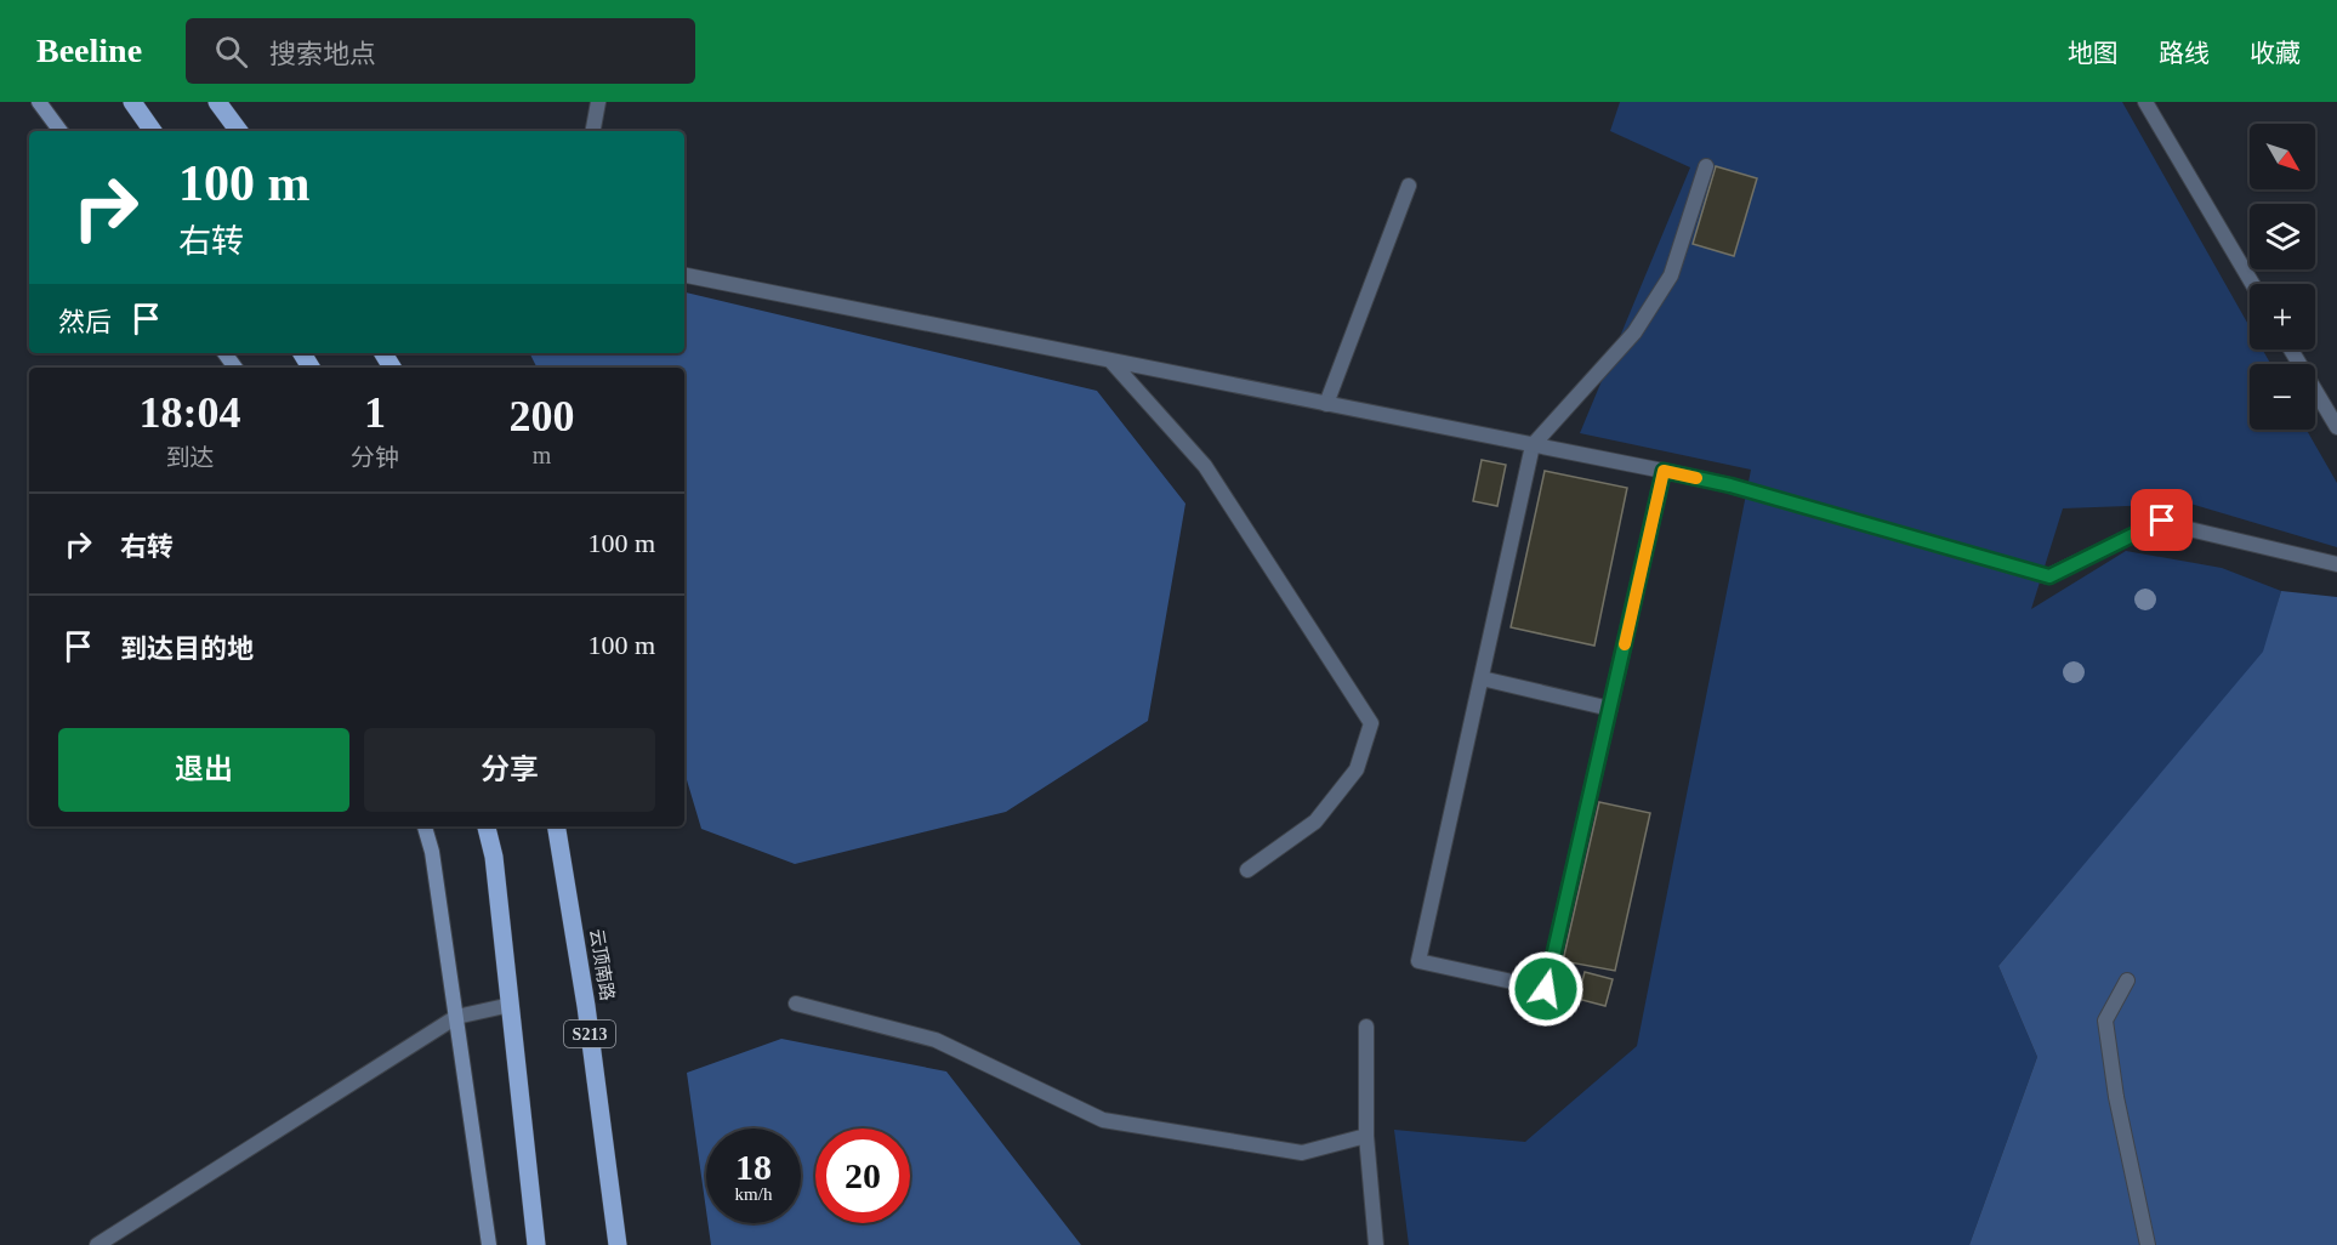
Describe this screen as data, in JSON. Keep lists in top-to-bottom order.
{
  "streets": {
    "main road": ["云顶南路", "S213"]
  },
  "north": "bottom right",
  "page": {
    "header": "Beeline",
    "search": "搜索地点",
    "nav": ["地图", "路线", "收藏"],
    "map_buttons": ["+", "−"],
    "turn": ["100 m", "右转"],
    "then": "然后",
    "eta": [
      "18:04",
      "到达",
      "1",
      "分钟",
      "200",
      "m"
    ],
    "list": [
      {
        "name": "右转",
        "value": "100 m"
      },
      {
        "name": "到达目的地",
        "value": "100 m"
      }
    ],
    "buttons": ["退出", "分享"],
    "speed": "18 km/h",
    "limit": "20"
  }
}
